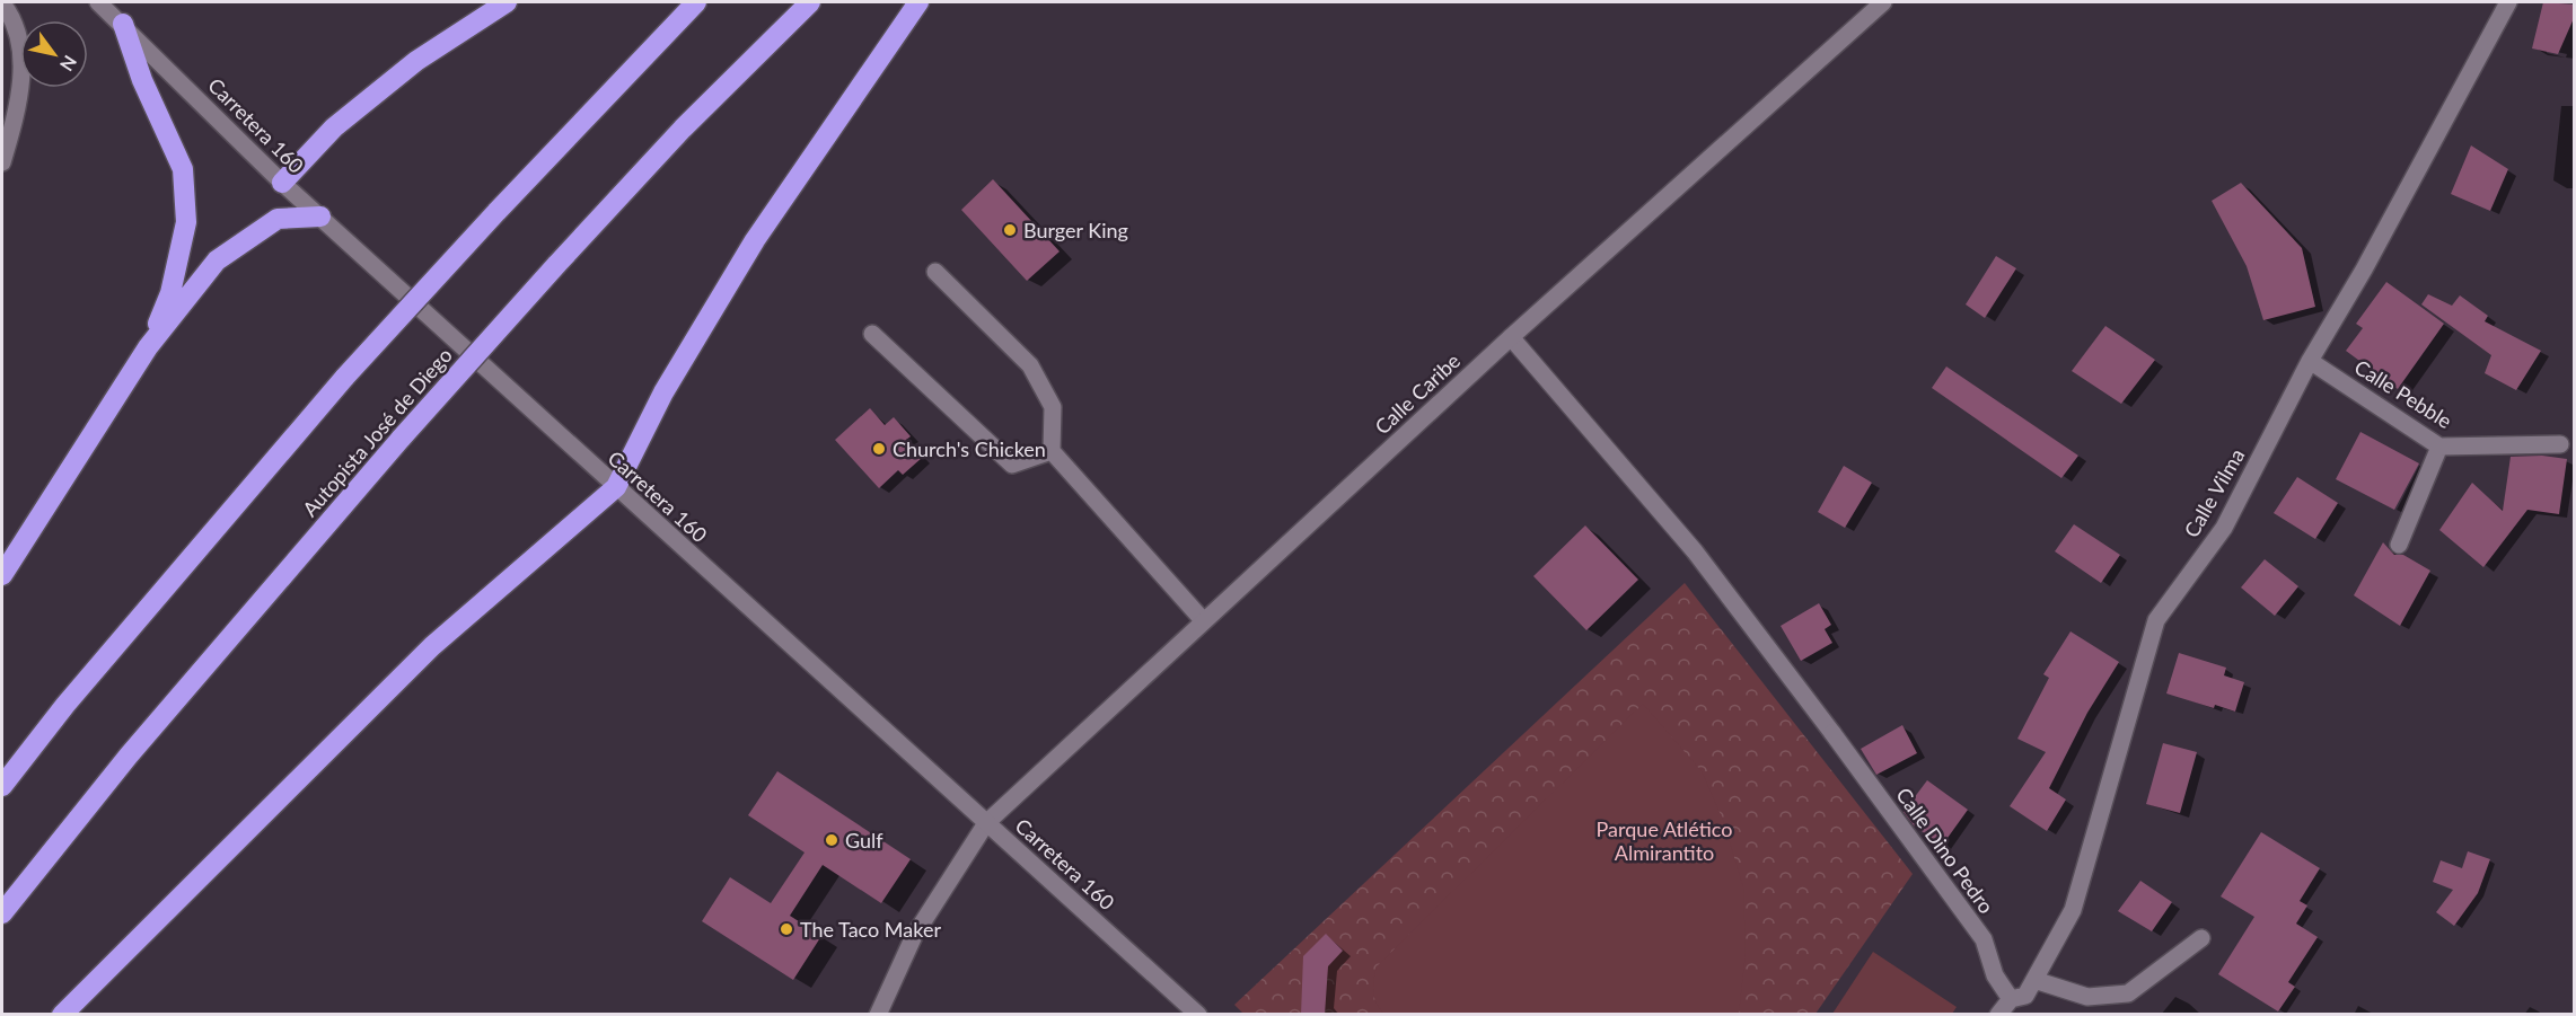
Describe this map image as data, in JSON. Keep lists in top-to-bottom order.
{
  "streets": {
    "highway": ["Autopista José de Diego"],
    "street": [
      "Carretera 160",
      "Calle Caribe",
      "Calle Pebble",
      "Calle Vilma",
      "Calle Dino Pedro"
    ]
  },
  "crossings": [
    ["Carretera 160", "Calle Caribe"],
    ["Calle Caribe", "Calle Dino Pedro"],
    ["Calle Pebble", "Calle Vilma"],
    ["Calle Vilma", "Calle Dino Pedro"]
  ],
  "parks": ["Parque Atlético Almirantito"],
  "places": [
    "Burger King",
    "Church's Chicken",
    "Gulf",
    "The Taco Maker"
  ],
  "north": "bottom right"
}
